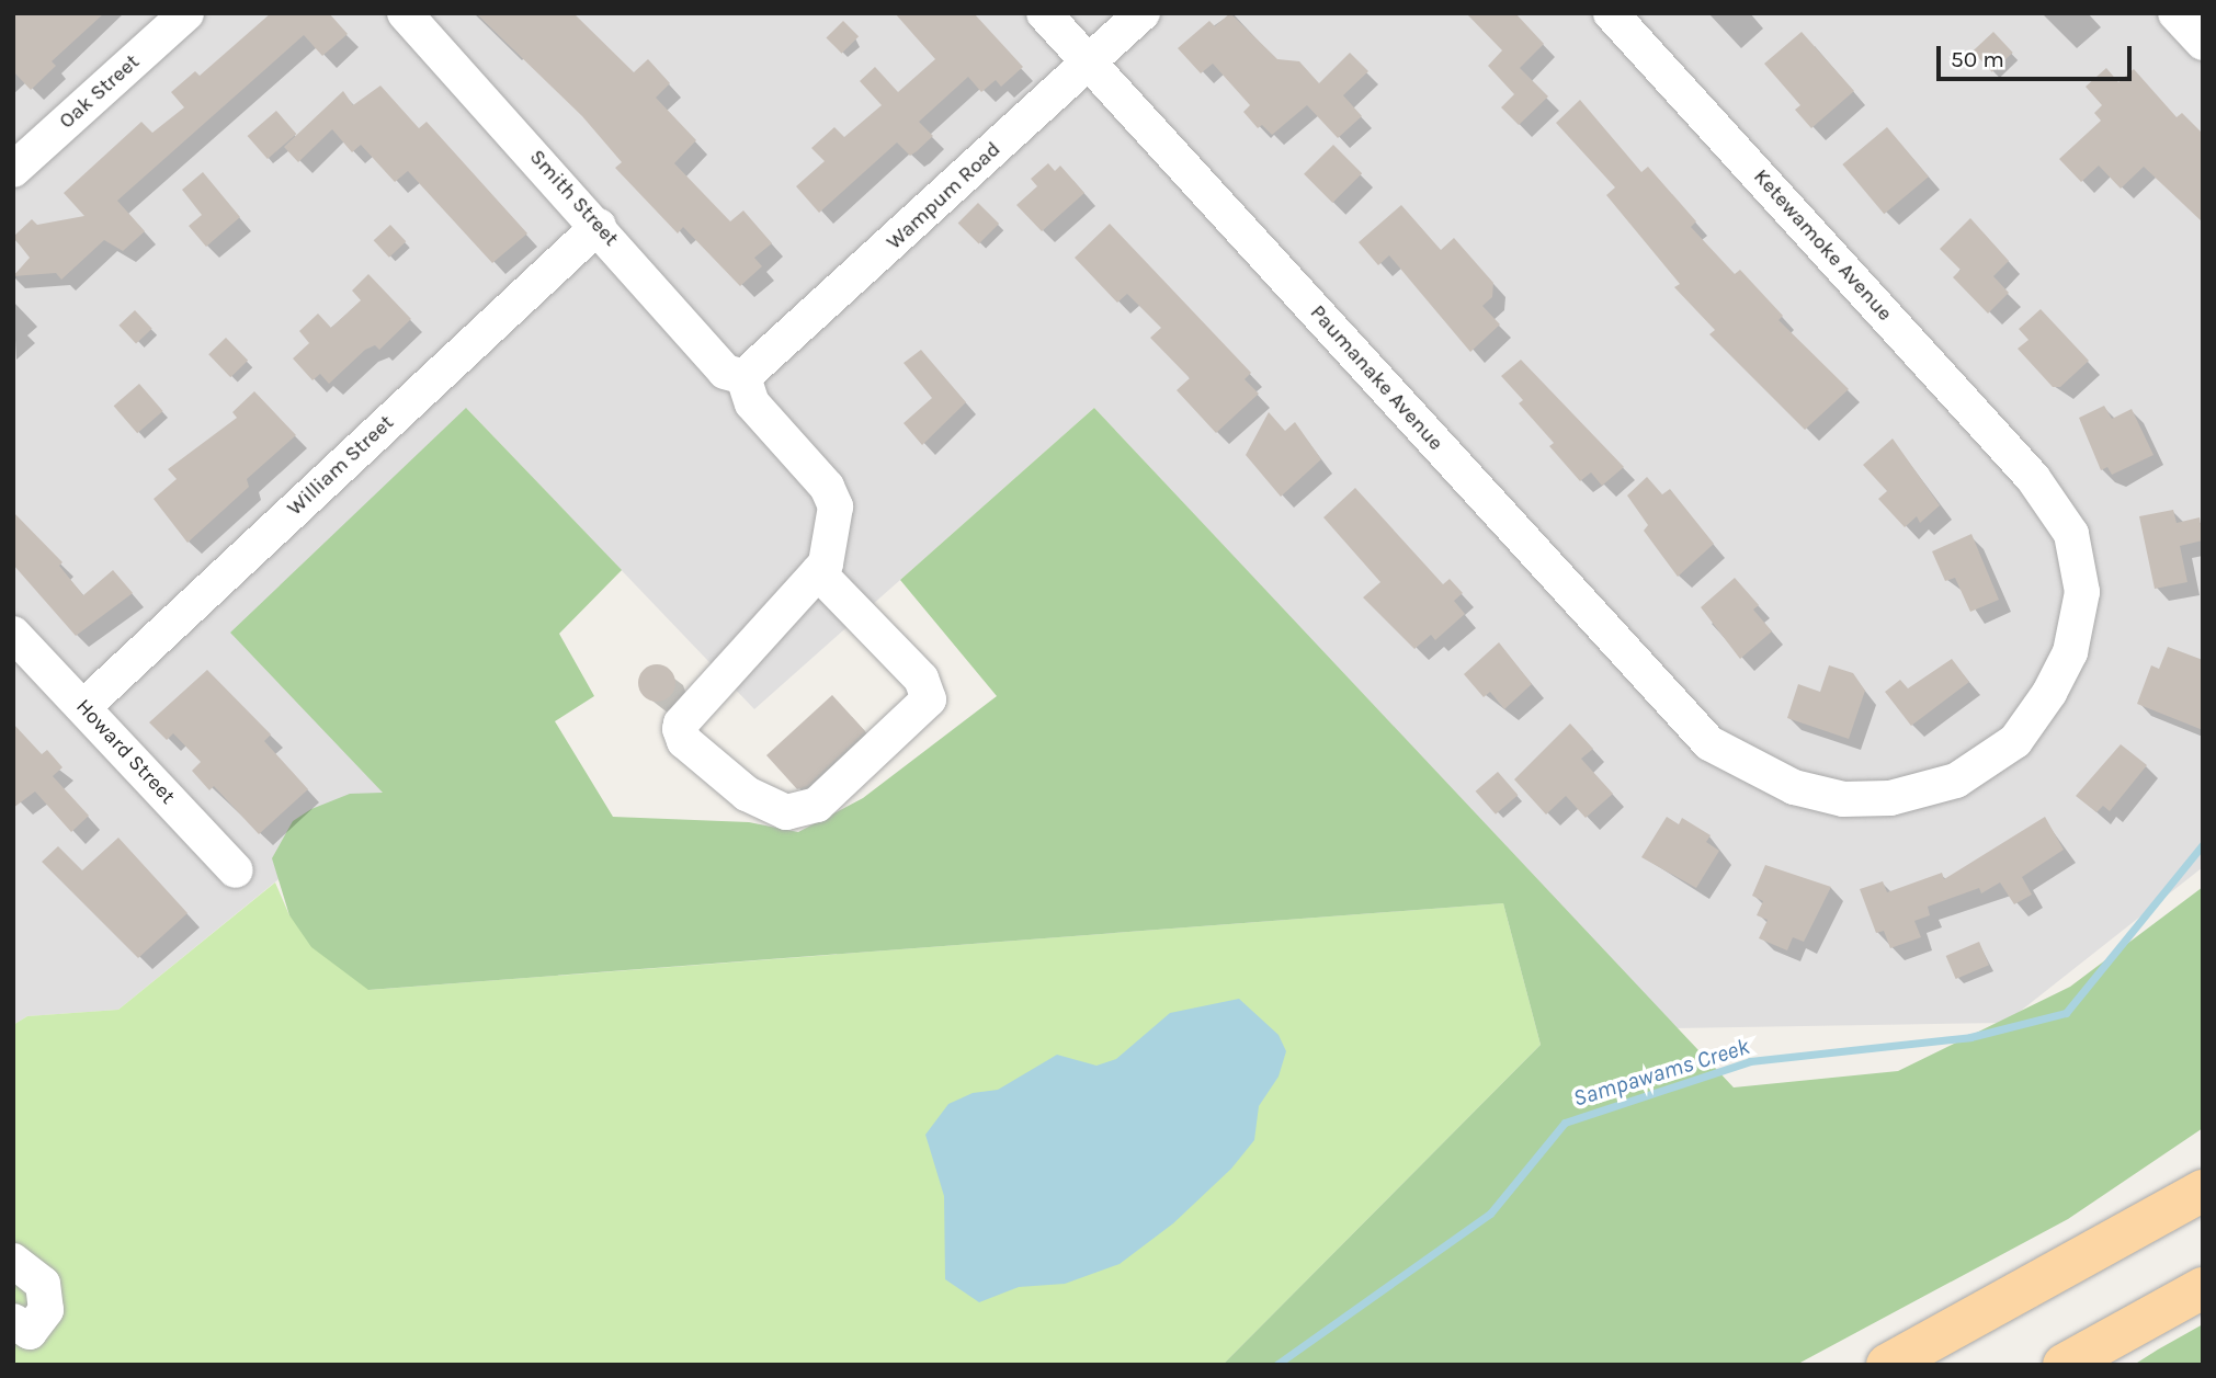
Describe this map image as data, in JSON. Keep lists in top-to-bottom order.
{
  "streets": {
    "street": [
      "Oak Street",
      "Wampum Road",
      "Smith Street",
      "Ketewamoke Avenue",
      "Paumanake Avenue",
      "William Street",
      "Howard Street"
    ]
  },
  "crossings": [
    ["Wampum Road", "Smith Street"],
    ["Wampum Road", "Paumanake Avenue"],
    ["Smith Street", "William Street"],
    ["Ketewamoke Avenue", "Paumanake Avenue"],
    ["William Street", "Howard Street"]
  ],
  "water": ["Sampawams Creek"],
  "scale_bar": "50 m"
}
